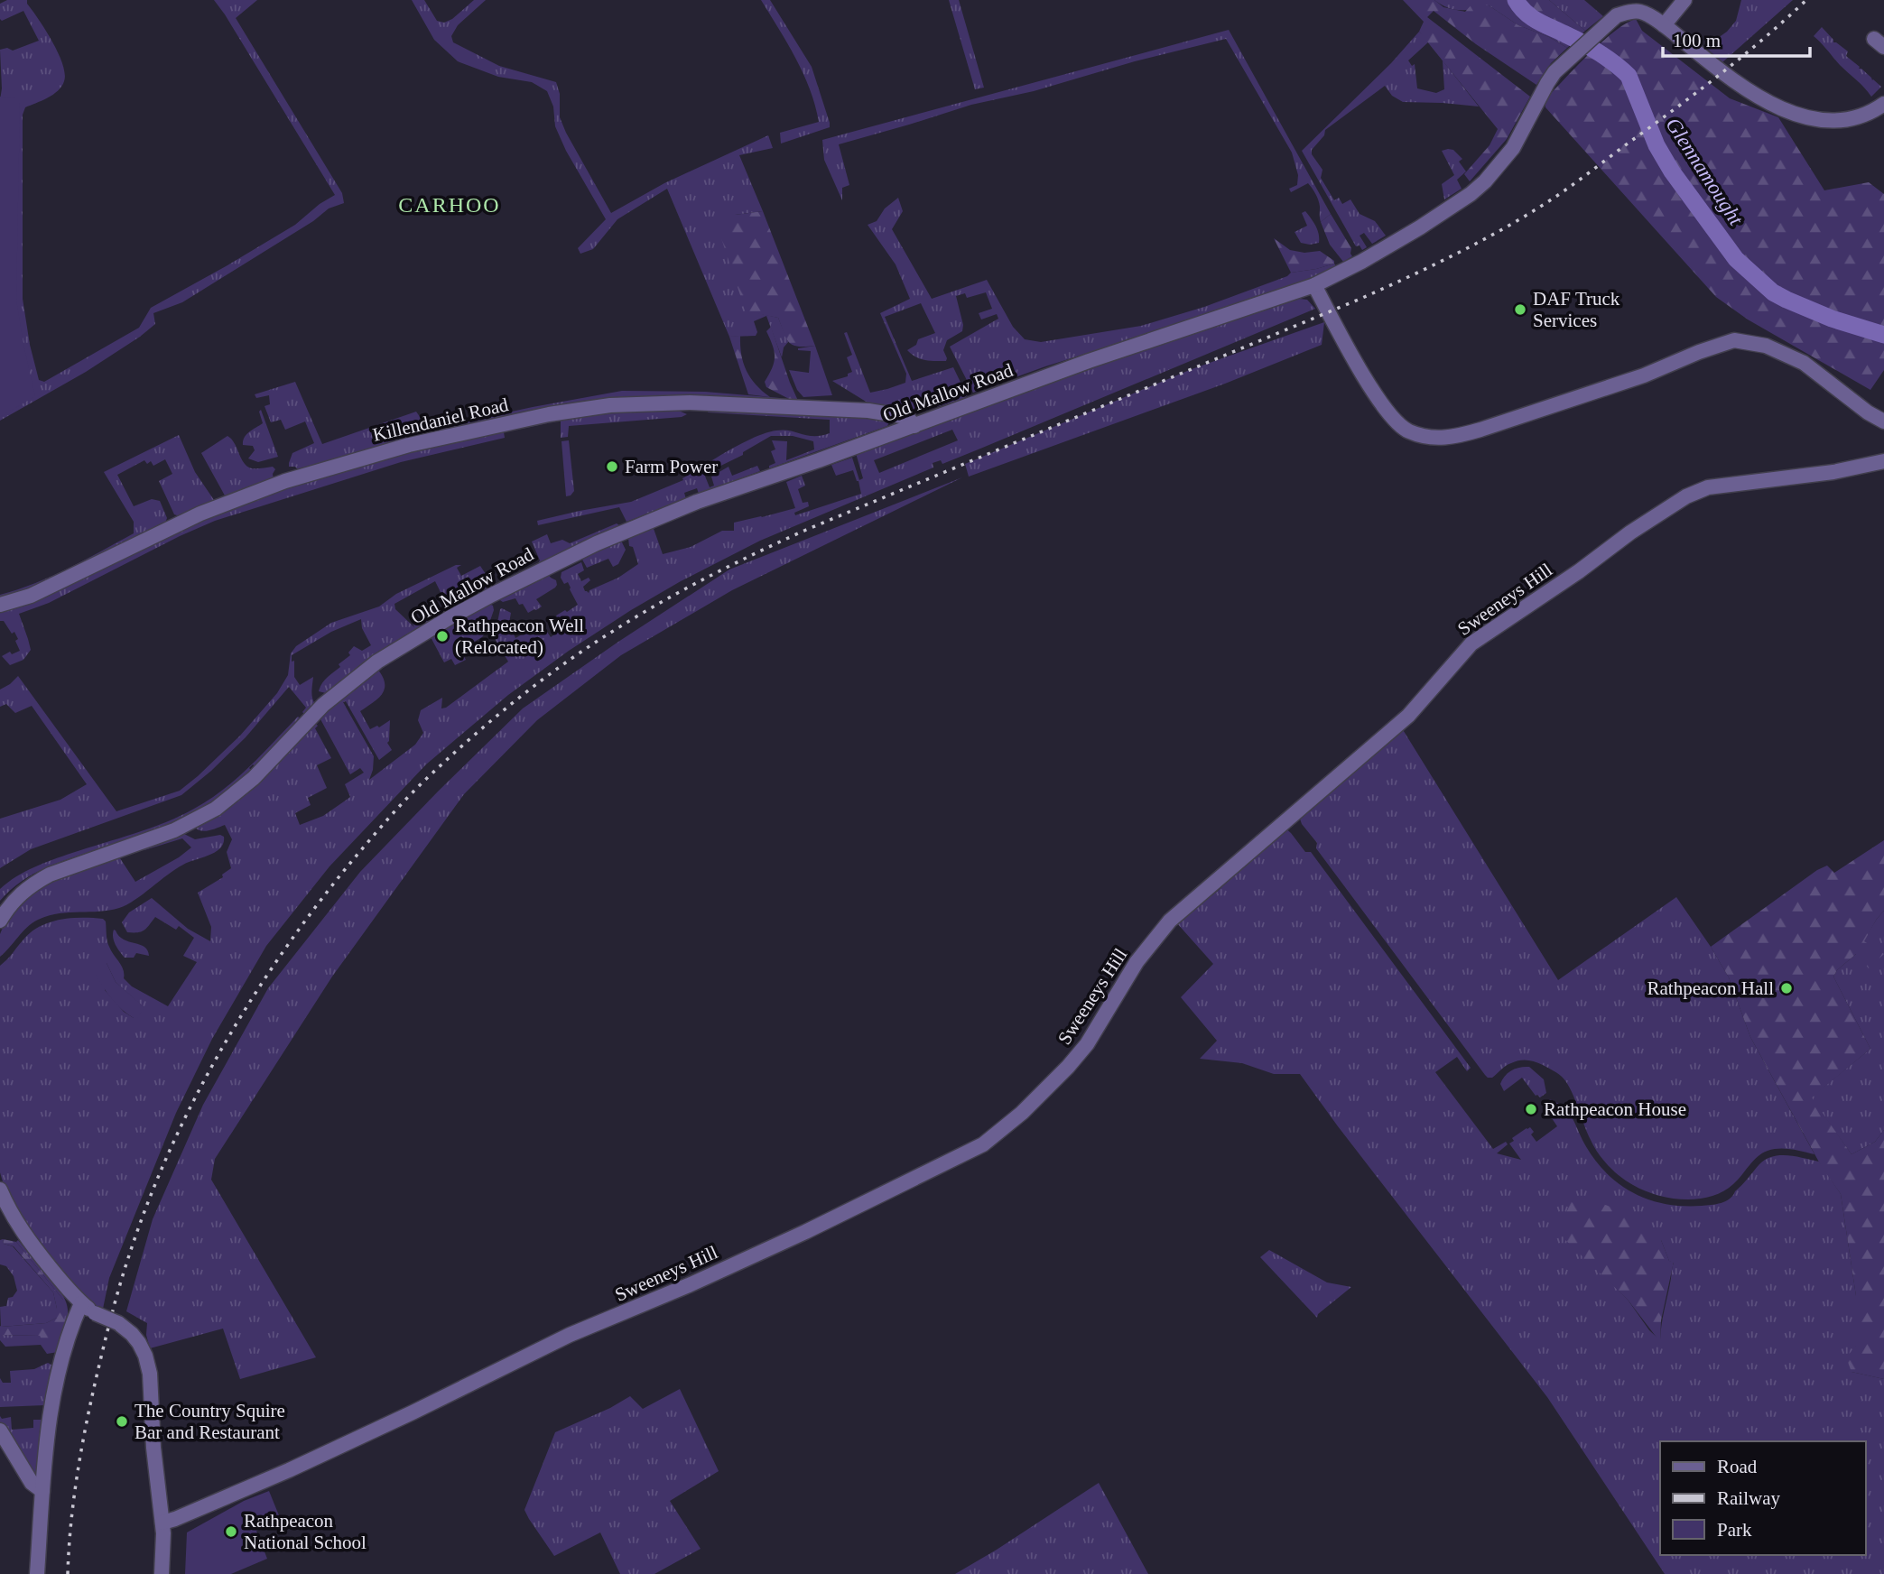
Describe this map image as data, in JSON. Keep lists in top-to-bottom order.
{
  "streets": {
    "street": ["Old Mallow Road", "Killendaniel Road", "Sweeneys Hill"]
  },
  "crossings": [
    ["Old Mallow Road", "Killendaniel Road"]
  ],
  "districts": ["CARHOO"],
  "water": ["Glennamought"],
  "places": [
    "DAF Truck Services",
    "Farm Power",
    "Rathpeacon Well (Relocated)",
    "Rathpeacon Hall",
    "Rathpeacon House",
    "The Country Squire Bar and Restaurant",
    "Rathpeacon National School"
  ],
  "legend": ["Road", "Railway", "Park"],
  "scale_bar": "100 m"
}
